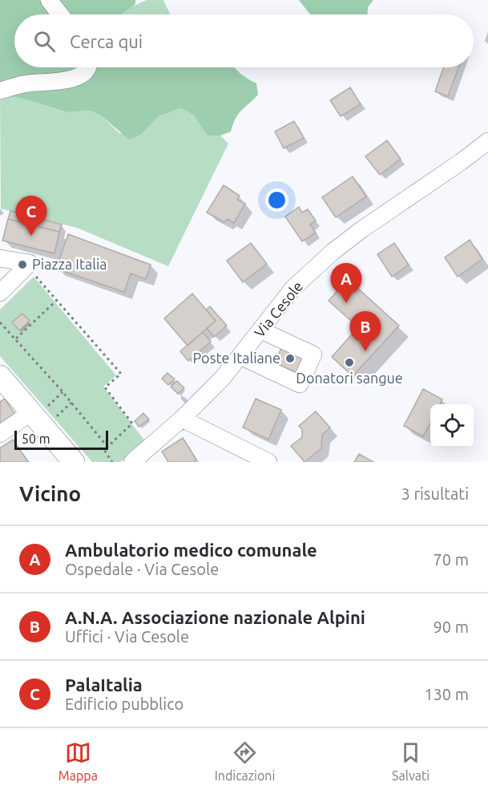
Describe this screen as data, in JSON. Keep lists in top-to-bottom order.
{
  "streets": {
    "street": ["Via Cesole"]
  },
  "places": ["Piazza Italia", "Poste Italiane", "Donatori sangue"],
  "scale_bar": "50 m",
  "page": {
    "search": "Cerca qui",
    "pins": ["C", "A", "B"],
    "scale": "50 m",
    "heading": ["Vicino", "3 risultati"],
    "list": [
      {
        "mark": "A",
        "name": "Ambulatorio medico comunale",
        "note": "Ospedale · Via Cesole",
        "value": "70 m"
      },
      {
        "mark": "B",
        "name": "A.N.A. Associazione nazionale Alpini",
        "note": "Uffici · Via Cesole",
        "value": "90 m"
      },
      {
        "mark": "C",
        "name": "PalaItalia",
        "note": "Edificio pubblico",
        "value": "130 m"
      }
    ],
    "nav": ["Mappa", "Indicazioni", "Salvati"]
  }
}
